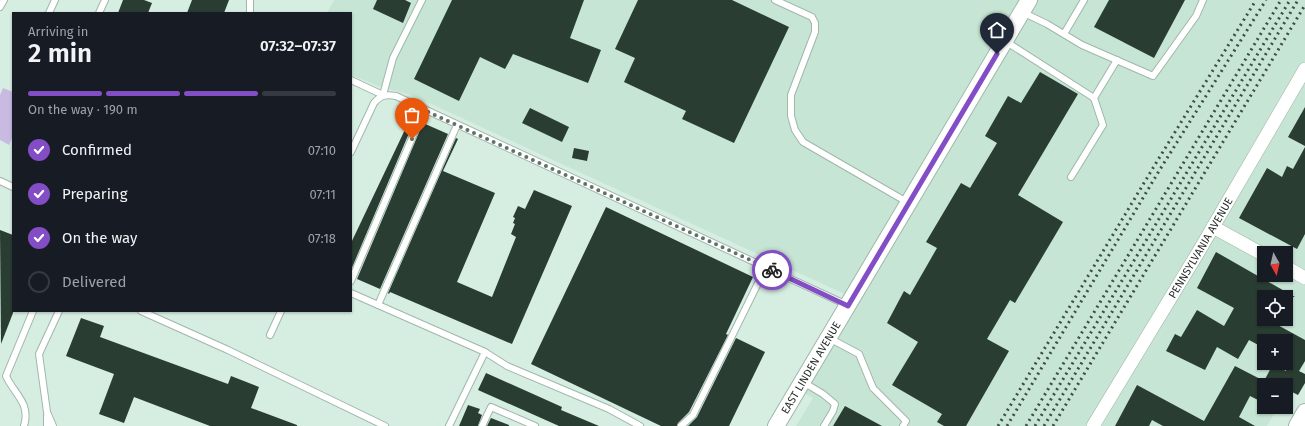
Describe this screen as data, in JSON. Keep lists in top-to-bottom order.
{
  "streets": {
    "street": ["PENNSYLVANIA AVENUE", "EAST LINDEN AVENUE"]
  },
  "north": "bottom",
  "page": {
    "heading": ["2 min", "Arriving in", "07:32–07:37"],
    "bar": "On the way · 190 m",
    "list": [
      ["Confirmed", "07:10"],
      ["Preparing", "07:11"],
      ["On the way", "07:18"],
      "Delivered"
    ],
    "map_buttons": ["+", "−"]
  }
}
